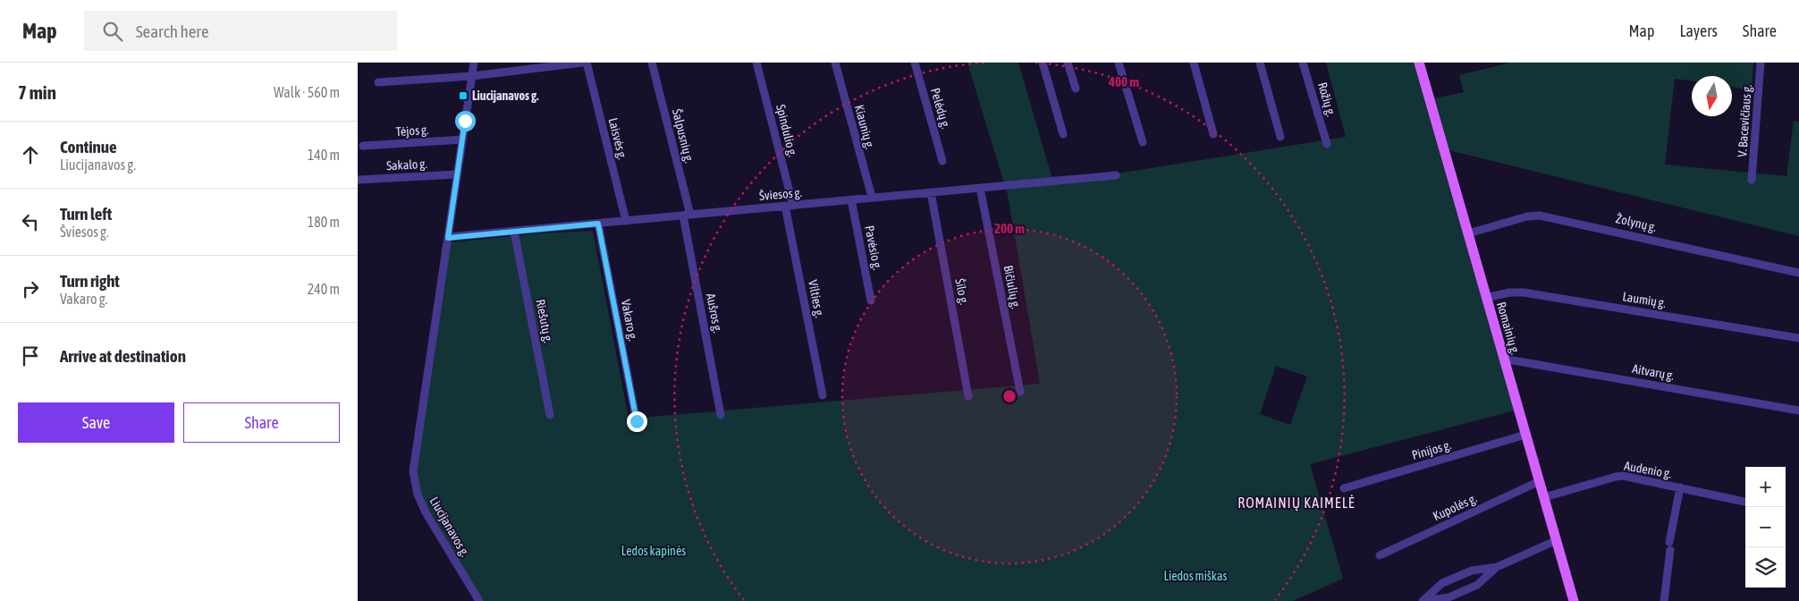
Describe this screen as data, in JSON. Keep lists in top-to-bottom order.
{
  "streets": {
    "main road": ["Romainių g."],
    "street": [
      "Rožių g.",
      "Pelėdų g.",
      "V. Bacevičiaus g.",
      "Kiaunių g.",
      "Tėjos g.",
      "Spindulio g.",
      "Šalpusnių g.",
      "Laisvės g.",
      "Sakalo g.",
      "Šviesos g.",
      "Žolynų g.",
      "Pavėsio g.",
      "Bičiulių g.",
      "Šilo g.",
      "Vilties g.",
      "Laumių g.",
      "Aušros g.",
      "Vakaro g.",
      "Riešutų g.",
      "Aitvarų g.",
      "Pinijos g.",
      "Audenio g.",
      "Kupolės g.",
      "Liucijanavos g."
    ]
  },
  "crossings": [
    ["Kiaunių g.", "Šviesos g."],
    ["Tėjos g.", "Liucijanavos g."],
    ["Spindulio g.", "Šviesos g."],
    ["Spindulio g.", "Vilties g."],
    ["Šalpusnių g.", "Šviesos g."],
    ["Šalpusnių g.", "Aušros g."],
    ["Laisvės g.", "Šviesos g."],
    ["Sakalo g.", "Liucijanavos g."],
    ["Šviesos g.", "Pavėsio g."],
    ["Šviesos g.", "Bičiulių g."],
    ["Šviesos g.", "Šilo g."],
    ["Šviesos g.", "Vilties g."],
    ["Šviesos g.", "Aušros g."],
    ["Šviesos g.", "Vakaro g."],
    ["Šviesos g.", "Riešutų g."],
    ["Šviesos g.", "Liucijanavos g."],
    ["Žolynų g.", "Romainių g."],
    ["Laumių g.", "Romainių g."],
    ["Romainių g.", "Aitvarų g."],
    ["Romainių g.", "Pinijos g."],
    ["Romainių g.", "Audenio g."],
    ["Romainių g.", "Kupolės g."]
  ],
  "districts": ["ROMAINIŲ KAIMELĖ"],
  "parks": ["Ledos kapinės", "Liedos miškas"],
  "places": {
    "transit": ["Liucijanavos g."]
  },
  "north": "bottom",
  "page": {
    "header": "Map",
    "search": "Search here",
    "nav": ["Map", "Layers", "Share"],
    "heading": ["7 min", "Walk · 560 m"],
    "list": [
      ["Continue", "Liucijanavos g.", "140 m"],
      ["Turn left", "Šviesos g.", "180 m"],
      ["Turn right", "Vakaro g.", "240 m"],
      "Arrive at destination"
    ],
    "buttons": ["Save", "Share"],
    "map_buttons": ["+", "−"]
  },
  "rings": ["400 m", "200 m"]
}
